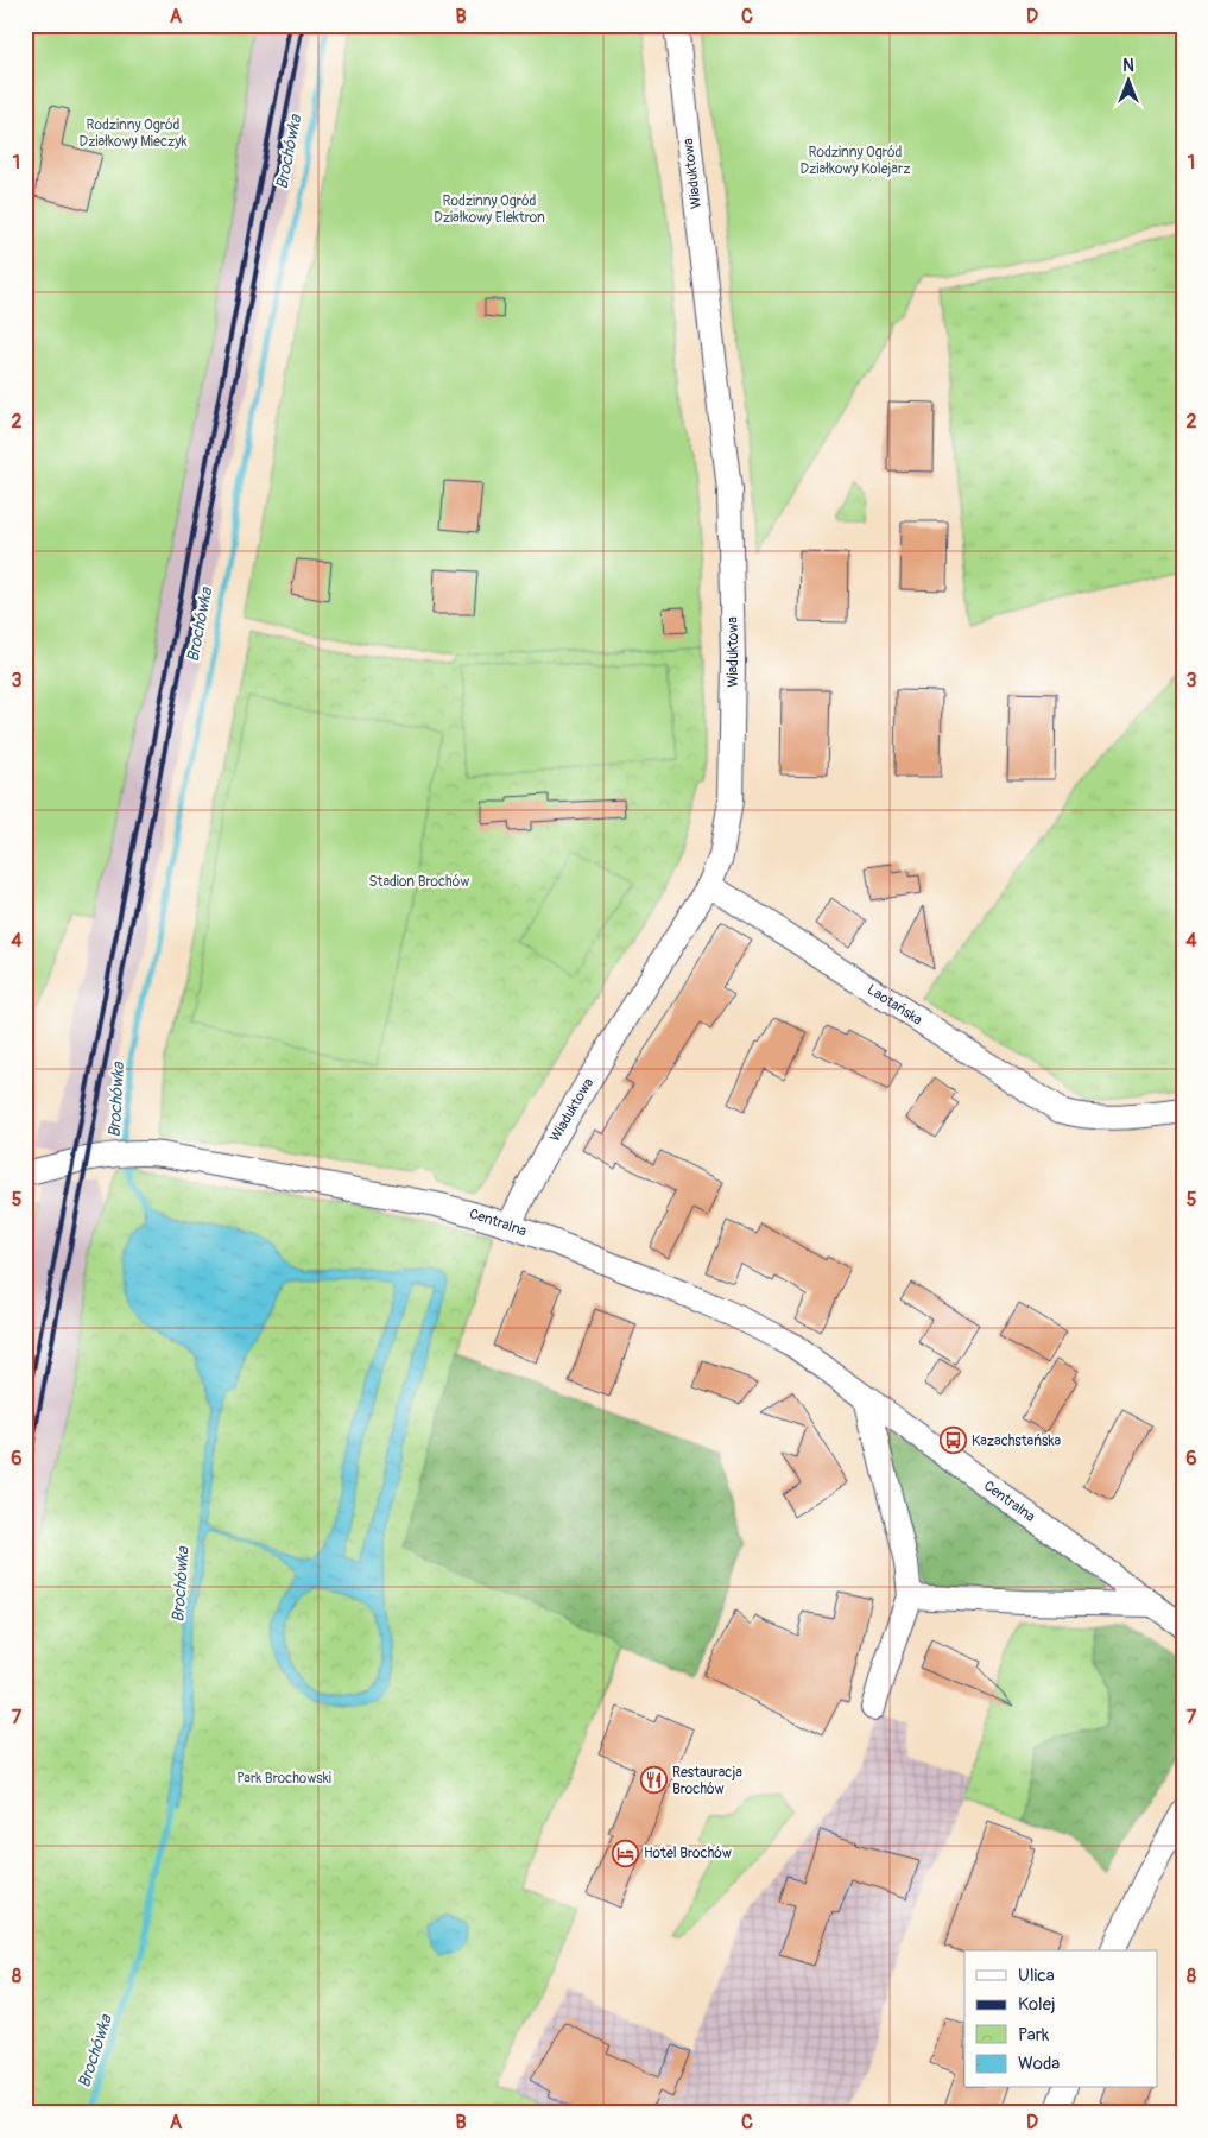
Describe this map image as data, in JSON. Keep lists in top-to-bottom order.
{
  "streets": {
    "street": ["Wiaduktowa", "Laotańska", "Centralna"]
  },
  "crossings": [
    ["Wiaduktowa", "Laotańska"],
    ["Wiaduktowa", "Centralna"]
  ],
  "water": ["Brochówka"],
  "parks": [
    "Rodzinny Ogród Działkowy Mieczyk",
    "Rodzinny Ogród Działkowy Kolejarz",
    "Rodzinny Ogród Działkowy Elektron",
    "Stadion Brochów",
    "Park Brochowski"
  ],
  "places": {
    "bus stop": ["Kazachstańska"],
    "restaurant": ["Restauracja Brochów"],
    "hotel": ["Hotel Brochów"]
  },
  "legend": [
    "Ulica",
    "Kolej",
    "Park",
    "Woda"
  ],
  "north": "top",
  "grid": {
    "columns": [
      "A",
      "B",
      "C",
      "D"
    ],
    "rows": [
      "1",
      "2",
      "3",
      "4",
      "5",
      "6",
      "7",
      "8"
    ]
  }
}
